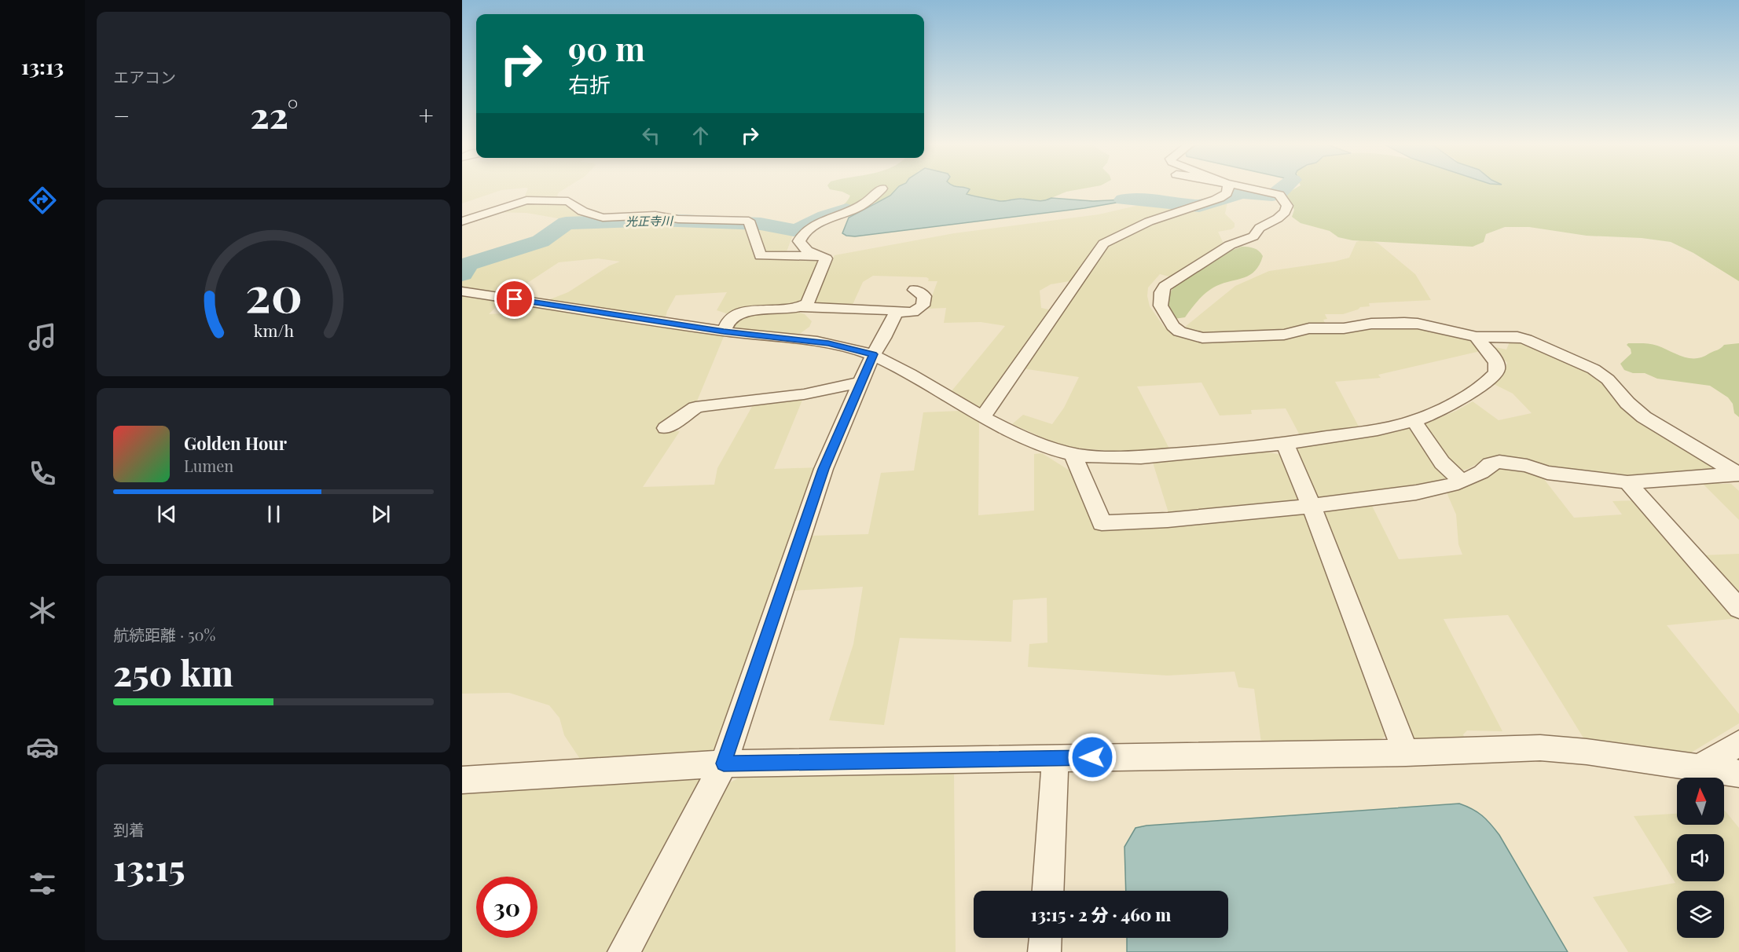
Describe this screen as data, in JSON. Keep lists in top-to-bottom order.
{
  "water": ["光正寺川"],
  "north": "top",
  "page": {
    "tabs": "13:13",
    "tile": [
      "エアコン",
      ["航続距離 · 50%", "250 km"],
      ["到着", "13:15"]
    ],
    "turn": ["90 m", "右折"],
    "heat": ["−", "22°", "+"],
    "song": ["Golden Hour", "Lumen"],
    "limit": "30",
    "trip": "13:15 · 2 分 · 460 m",
    "gauge": ["20", "km/h"]
  }
}
